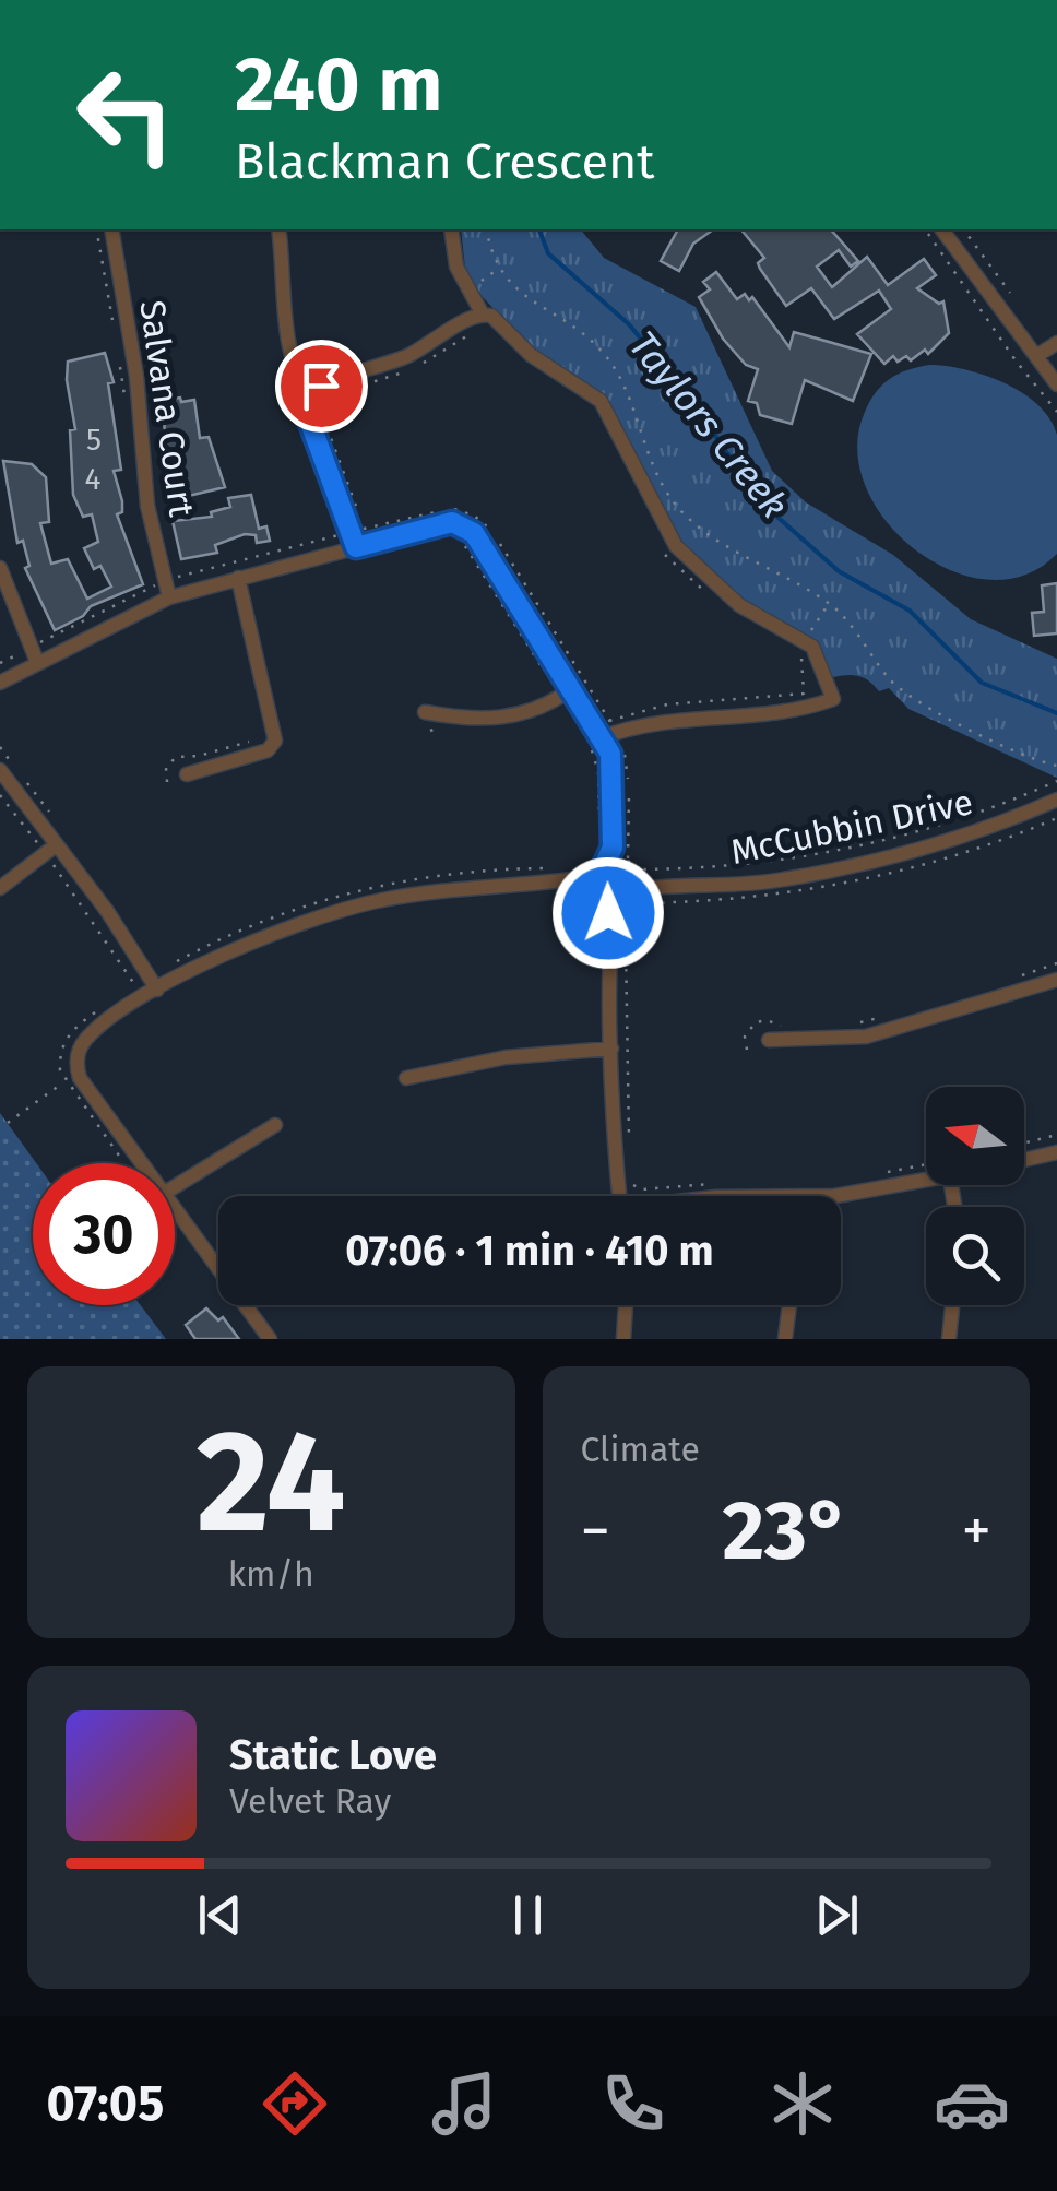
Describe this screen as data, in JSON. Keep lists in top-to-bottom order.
{
  "streets": {
    "street": ["Salvana Court", "McCubbin Drive"]
  },
  "water": ["Taylors Creek"],
  "house_numbers": ["5", "4"],
  "north": "left",
  "page": {
    "turn": ["240 m", "Blackman Crescent"],
    "limit": "30",
    "trip": "07:06 · 1 min · 410 m",
    "tile": [
      ["24", "km/h"],
      "Climate"
    ],
    "heat": ["−", "23°", "+"],
    "song": ["Static Love", "Velvet Ray"],
    "tabs": "07:05"
  }
}
